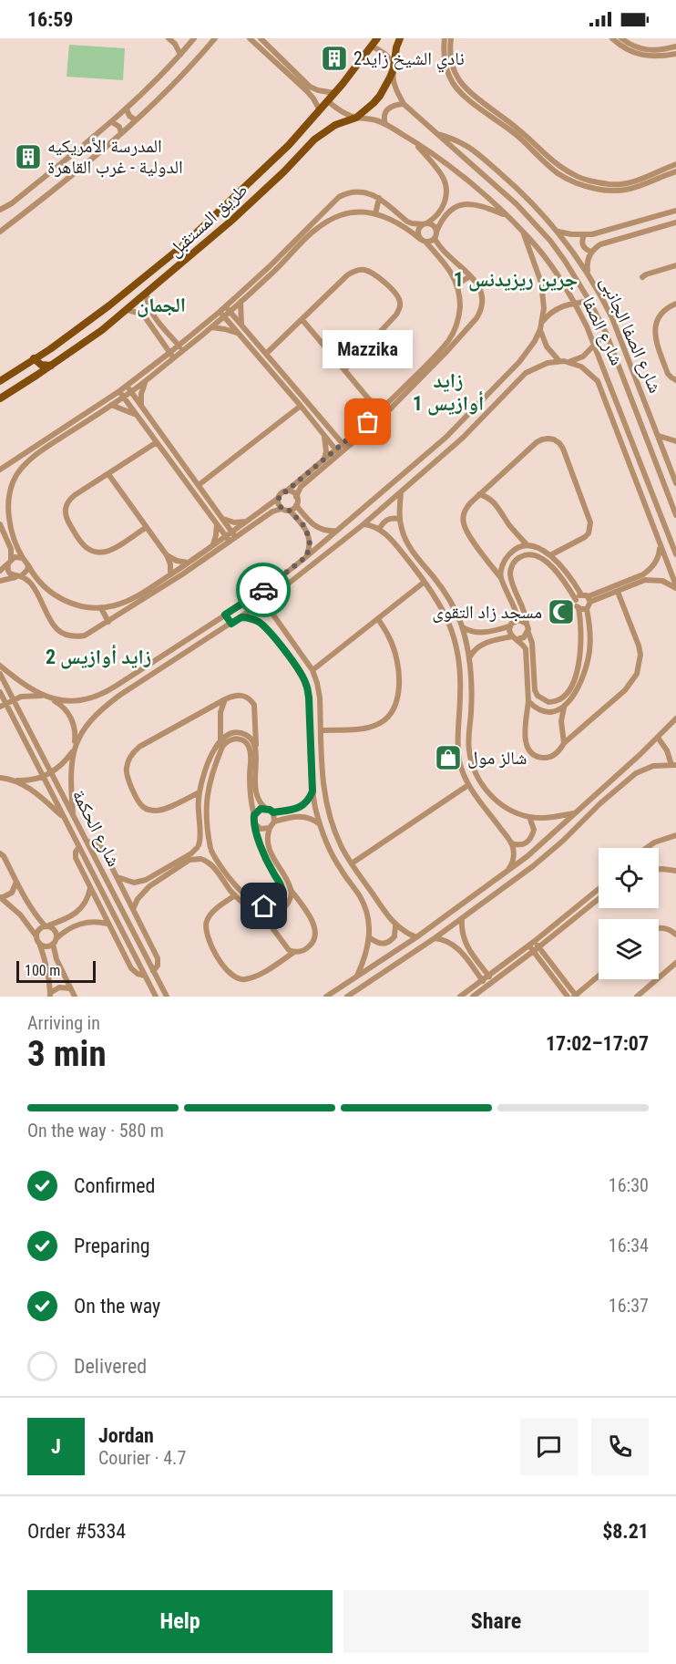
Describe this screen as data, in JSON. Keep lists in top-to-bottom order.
{
  "streets": {
    "main road": ["طريق المستقبل"],
    "street": ["شارع الصفا", "شارع الصفا الجانبى", "شارع الحكمة"]
  },
  "crossings": [
    ["طريق المستقبل", "شارع الصفا"],
    ["شارع الصفا", "شارع الصفا الجانبى"]
  ],
  "districts": [
    "جرين ريزيدنس 1",
    "الجمان",
    "زايد أوازيس 1",
    "زايد أوازيس 2"
  ],
  "places": {
    "building": ["نادي الشيخ زايد2", "المدرسة الأمريكيه الدولية - غرب القاهرة"],
    "other": ["Mazzika"],
    "mosque": ["مسجد زاد التقوى"],
    "shop": ["شالز مول"]
  },
  "scale_bar": "100 m",
  "page": {
    "status": "16:59",
    "bubble": "Mazzika",
    "scale": "100 m",
    "heading": ["3 min", "Arriving in", "17:02–17:07"],
    "panel": [
      "Jordan",
      "Courier · 4.7",
      "Order #5334",
      "$8.21"
    ],
    "bar": "On the way · 580 m",
    "list": [
      ["Confirmed", "16:30"],
      ["Preparing", "16:34"],
      ["On the way", "16:37"],
      "Delivered"
    ],
    "round": "J",
    "buttons": ["Help", "Share"]
  }
}
